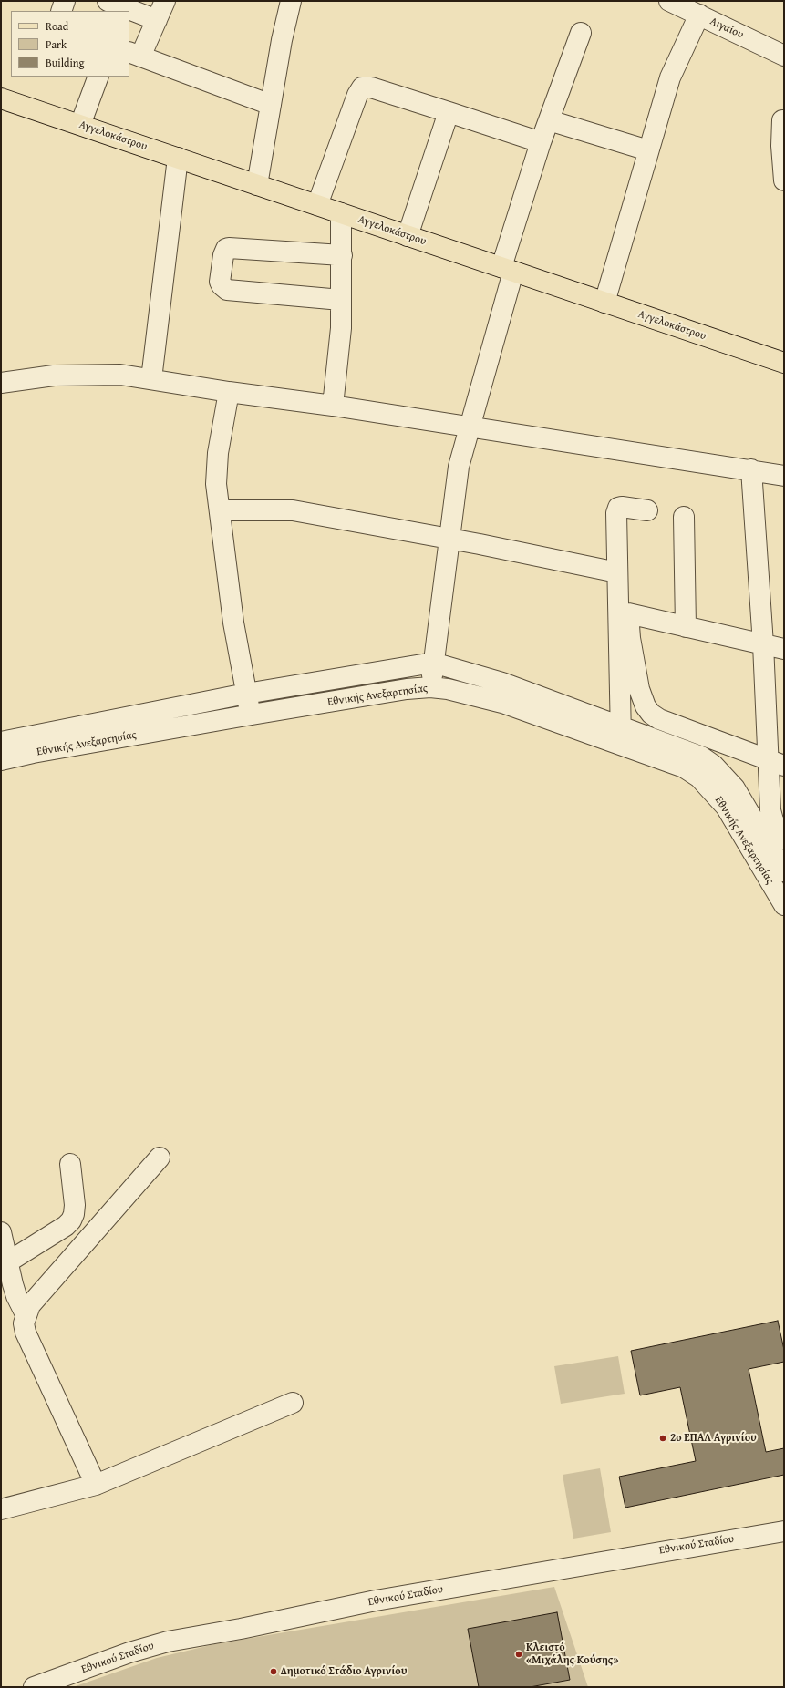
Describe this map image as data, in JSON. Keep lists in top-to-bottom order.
{
  "streets": {
    "main road": ["Αγγελοκάστρου"],
    "street": ["Αιγαίου", "Εθνικής Ανεξαρτησίας", "Εθνικού Σταδίου"]
  },
  "places": ["2ο ΕΠΑΛ Αγρινίου", "Κλειστό «Μιχάλης Κούσης»", "Δημοτικό Στάδιο Αγρινίου"],
  "legend": ["Road", "Park", "Building"]
}
